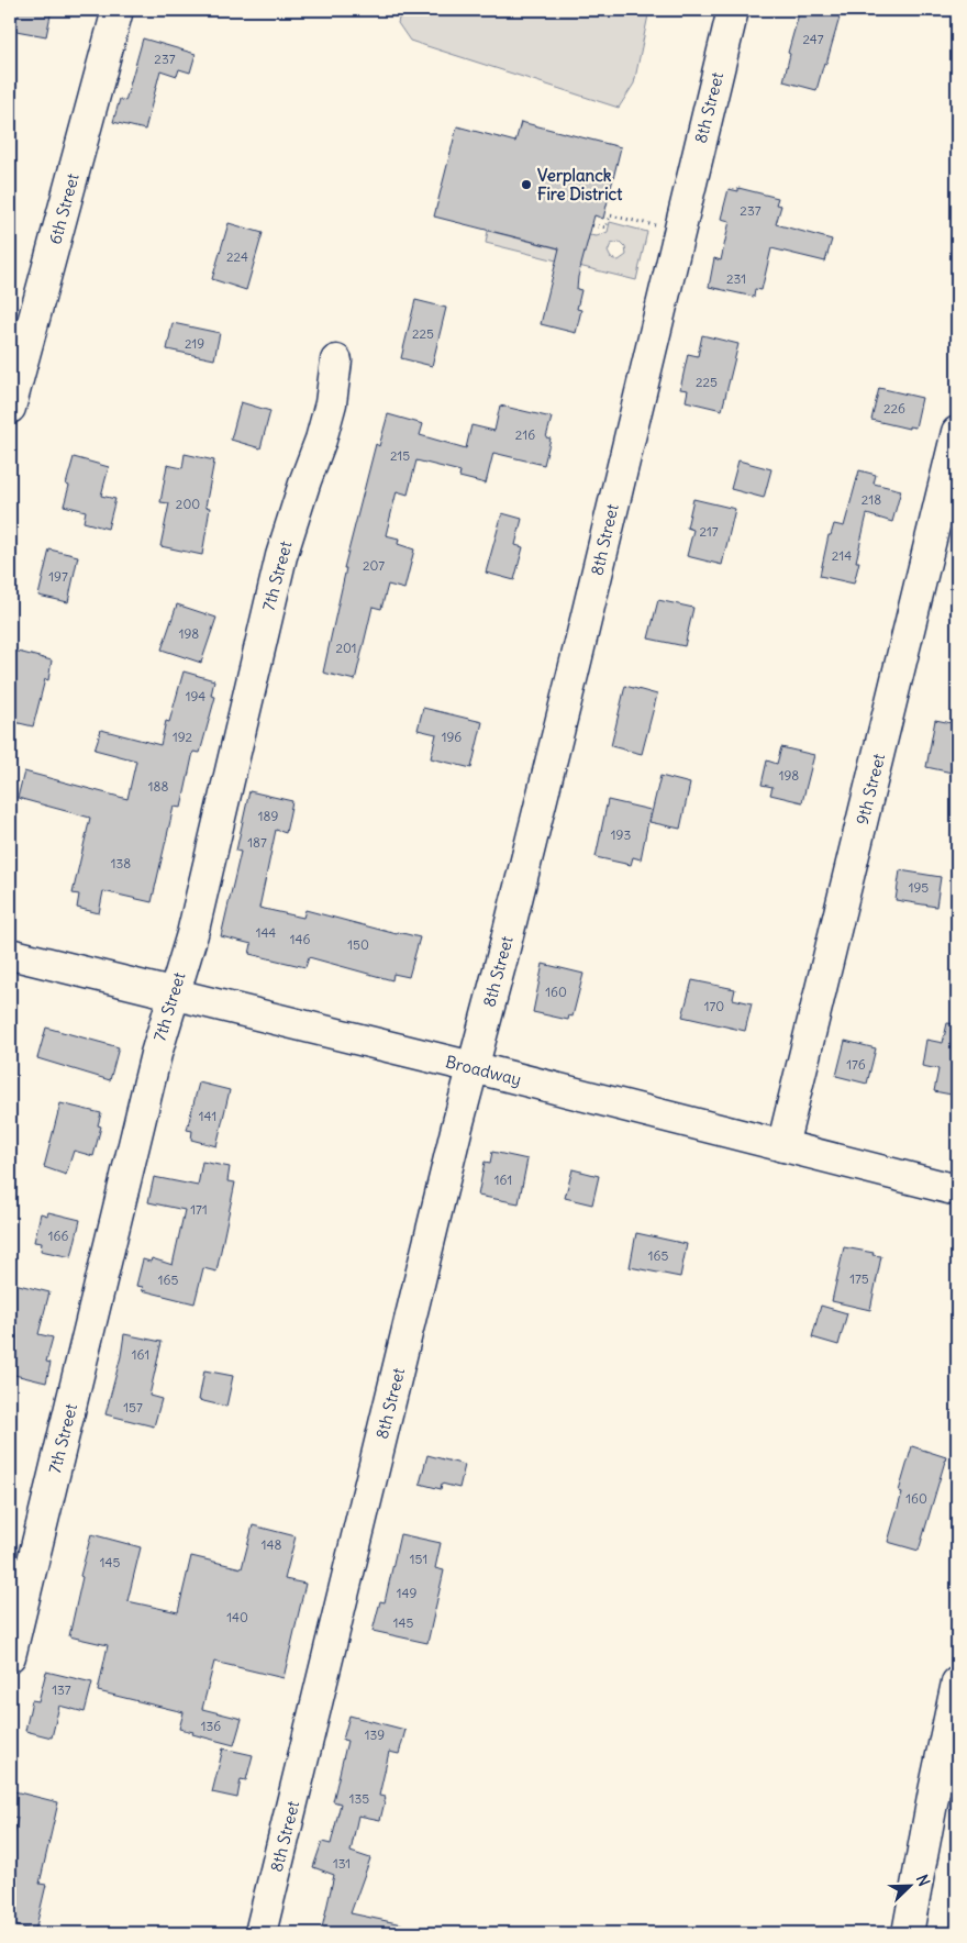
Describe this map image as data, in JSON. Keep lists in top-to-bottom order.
{
  "streets": {
    "street": [
      "8th Street",
      "6th Street",
      "7th Street",
      "9th Street",
      "Broadway"
    ]
  },
  "crossings": [
    ["8th Street", "Broadway"],
    ["7th Street", "Broadway"],
    ["9th Street", "Broadway"]
  ],
  "places": ["Verplanck Fire District"],
  "house_numbers": [
    "247",
    "237",
    "237",
    "224",
    "231",
    "225",
    "219",
    "225",
    "226",
    "216",
    "215",
    "218",
    "200",
    "217",
    "214",
    "207",
    "197",
    "198",
    "201",
    "194",
    "192",
    "196",
    "198",
    "188",
    "189",
    "193",
    "187",
    "138",
    "195",
    "144",
    "146",
    "150",
    "160",
    "170",
    "176",
    "141",
    "161",
    "171",
    "166",
    "165",
    "175",
    "165",
    "161",
    "157",
    "160",
    "148",
    "151",
    "145",
    "149",
    "140",
    "145",
    "137",
    "136",
    "139",
    "135",
    "131"
  ],
  "north": "top right"
}
